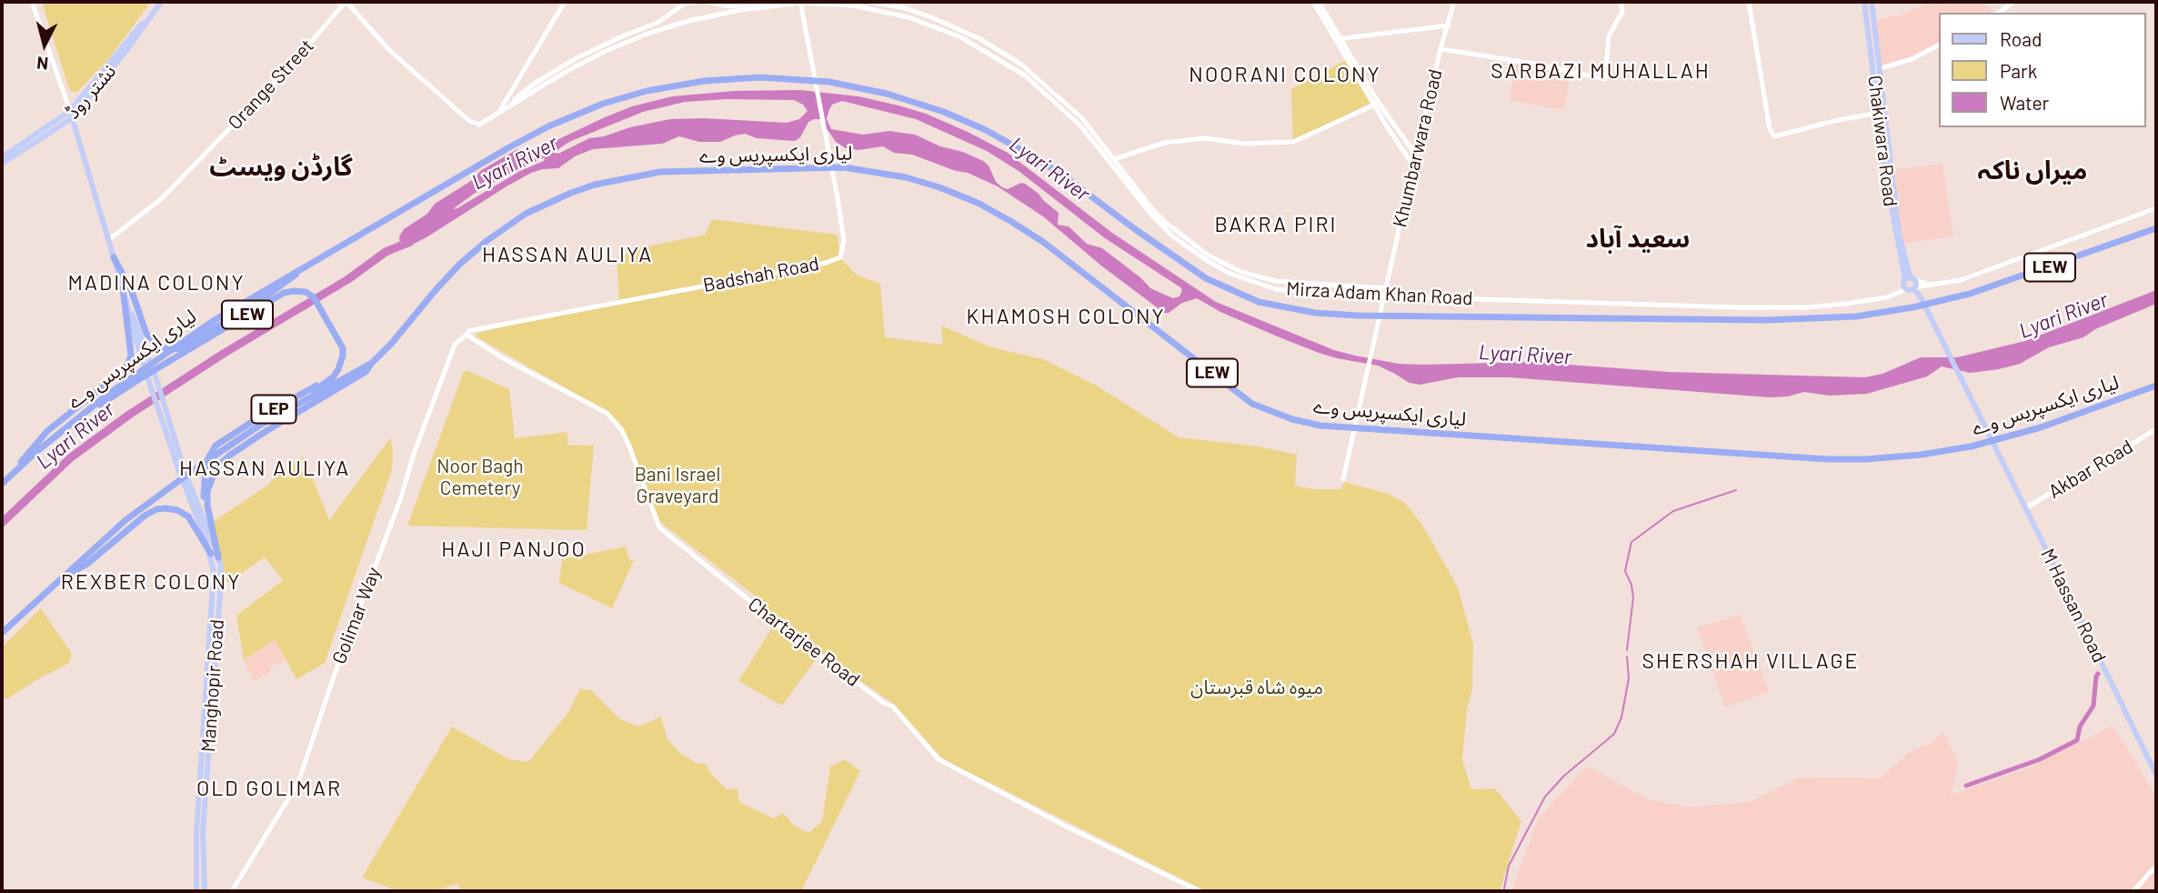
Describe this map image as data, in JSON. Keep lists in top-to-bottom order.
{
  "streets": {
    "highway": ["لیاری ایکسپریس وے", "LEW", "LEP"],
    "main road": [
      "Orange Street",
      "نشتر روڈ",
      "Chakiwara Road",
      "Khumbarwara Road",
      "Badshah Road",
      "Mirza Adam Khan Road",
      "Akbar Road",
      "M Hassan Road",
      "Golimar Way",
      "Chartarjee Road",
      "Manghopir Road"
    ]
  },
  "crossings": [
    ["Orange Street", "Mirza Adam Khan Road"],
    ["Orange Street", "Manghopir Road"],
    ["نشتر روڈ", "Manghopir Road"],
    ["Chakiwara Road", "Mirza Adam Khan Road"],
    ["Khumbarwara Road", "Mirza Adam Khan Road"],
    ["لیاری ایکسپریس وے", "LEW"],
    ["LEW", "LEP"],
    ["LEW", "Manghopir Road"],
    ["Badshah Road", "Mirza Adam Khan Road"],
    ["Badshah Road", "Golimar Way"],
    ["Badshah Road", "Chartarjee Road"],
    ["Mirza Adam Khan Road", "M Hassan Road"],
    ["Akbar Road", "M Hassan Road"],
    ["Golimar Way", "Chartarjee Road"]
  ],
  "districts": [
    "SARBAZI MUHALLAH",
    "NOORANI COLONY",
    "گارڈن ویسٹ",
    "میراں ناکہ",
    "BAKRA PIRI",
    "سعید آباد",
    "HASSAN AULIYA",
    "MADINA COLONY",
    "KHAMOSH COLONY",
    "HASSAN AULIYA",
    "HAJI PANJOO",
    "REXBER COLONY",
    "SHERSHAH VILLAGE",
    "OLD GOLIMAR"
  ],
  "water": ["Lyari River"],
  "parks": ["Noor Bagh Cemetery", "Bani Israel Graveyard", "میوہ شاہ قبرستان"],
  "legend": ["Road", "Park", "Water"],
  "north": "bottom"
}
